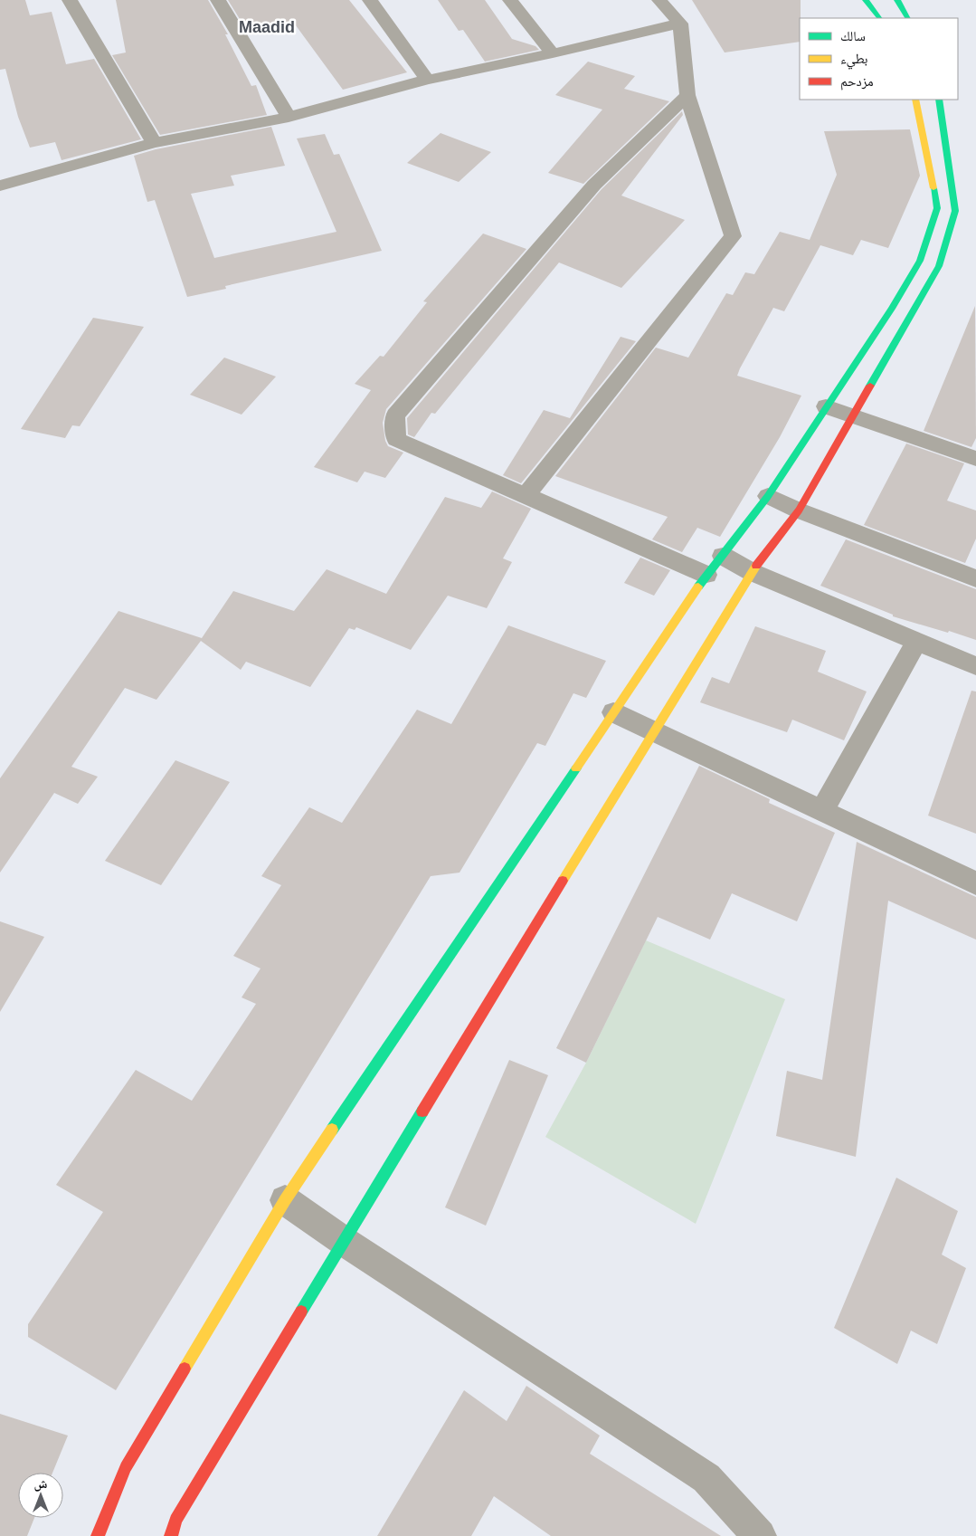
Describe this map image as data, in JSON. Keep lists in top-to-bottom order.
{
  "districts": ["Maadid"],
  "legend": ["سالك", "بطيء", "مزدحم"],
  "north": "top"
}
